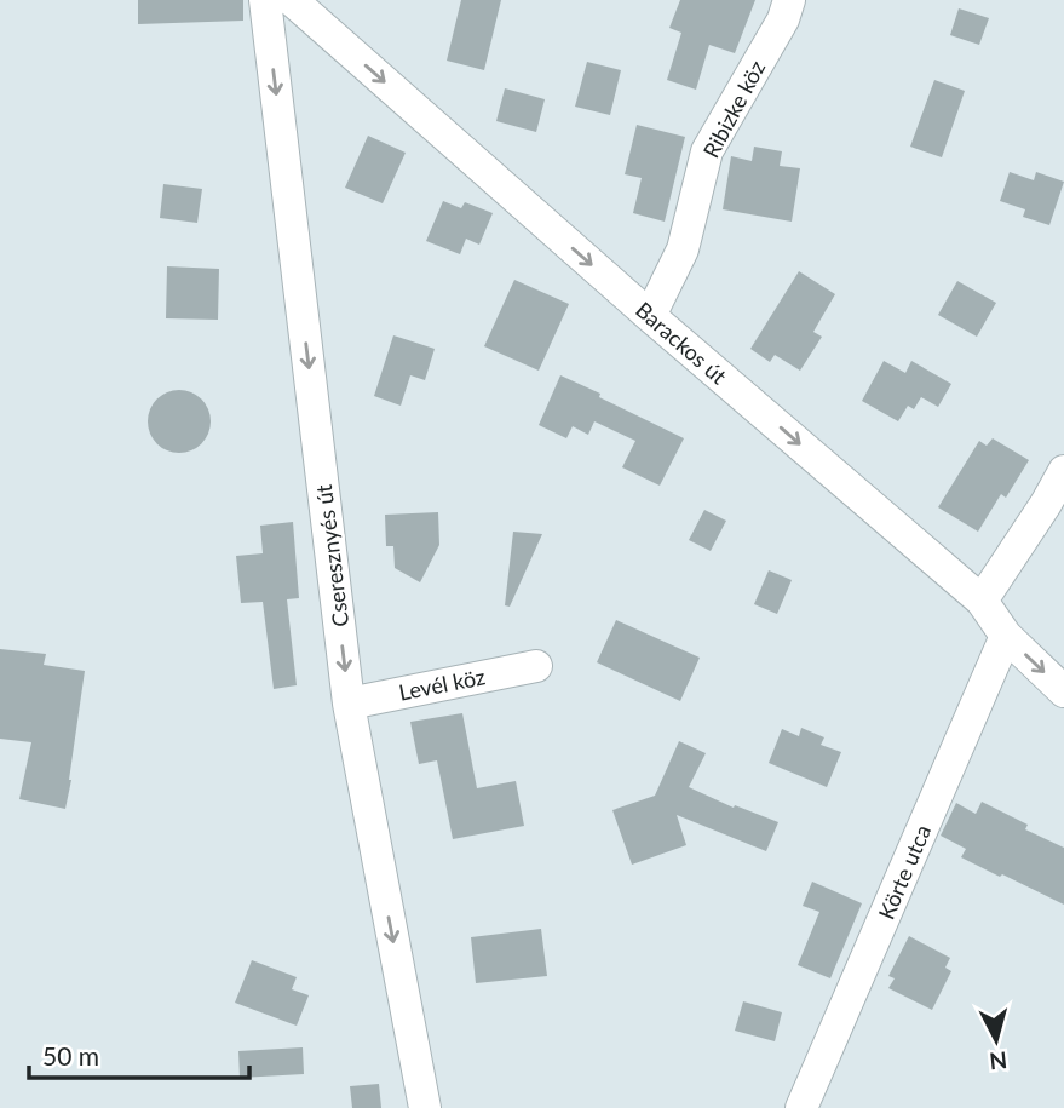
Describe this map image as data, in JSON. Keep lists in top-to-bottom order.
{
  "streets": {
    "street": [
      "Ribizke köz",
      "Barackos út",
      "Cseresznyés út",
      "Levél köz",
      "Körte utca"
    ]
  },
  "crossings": [
    ["Ribizke köz", "Barackos út"],
    ["Barackos út", "Körte utca"],
    ["Cseresznyés út", "Levél köz"]
  ],
  "one_way": ["Barackos út", "Cseresznyés út"],
  "scale_bar": "50 m",
  "north": "bottom"
}
